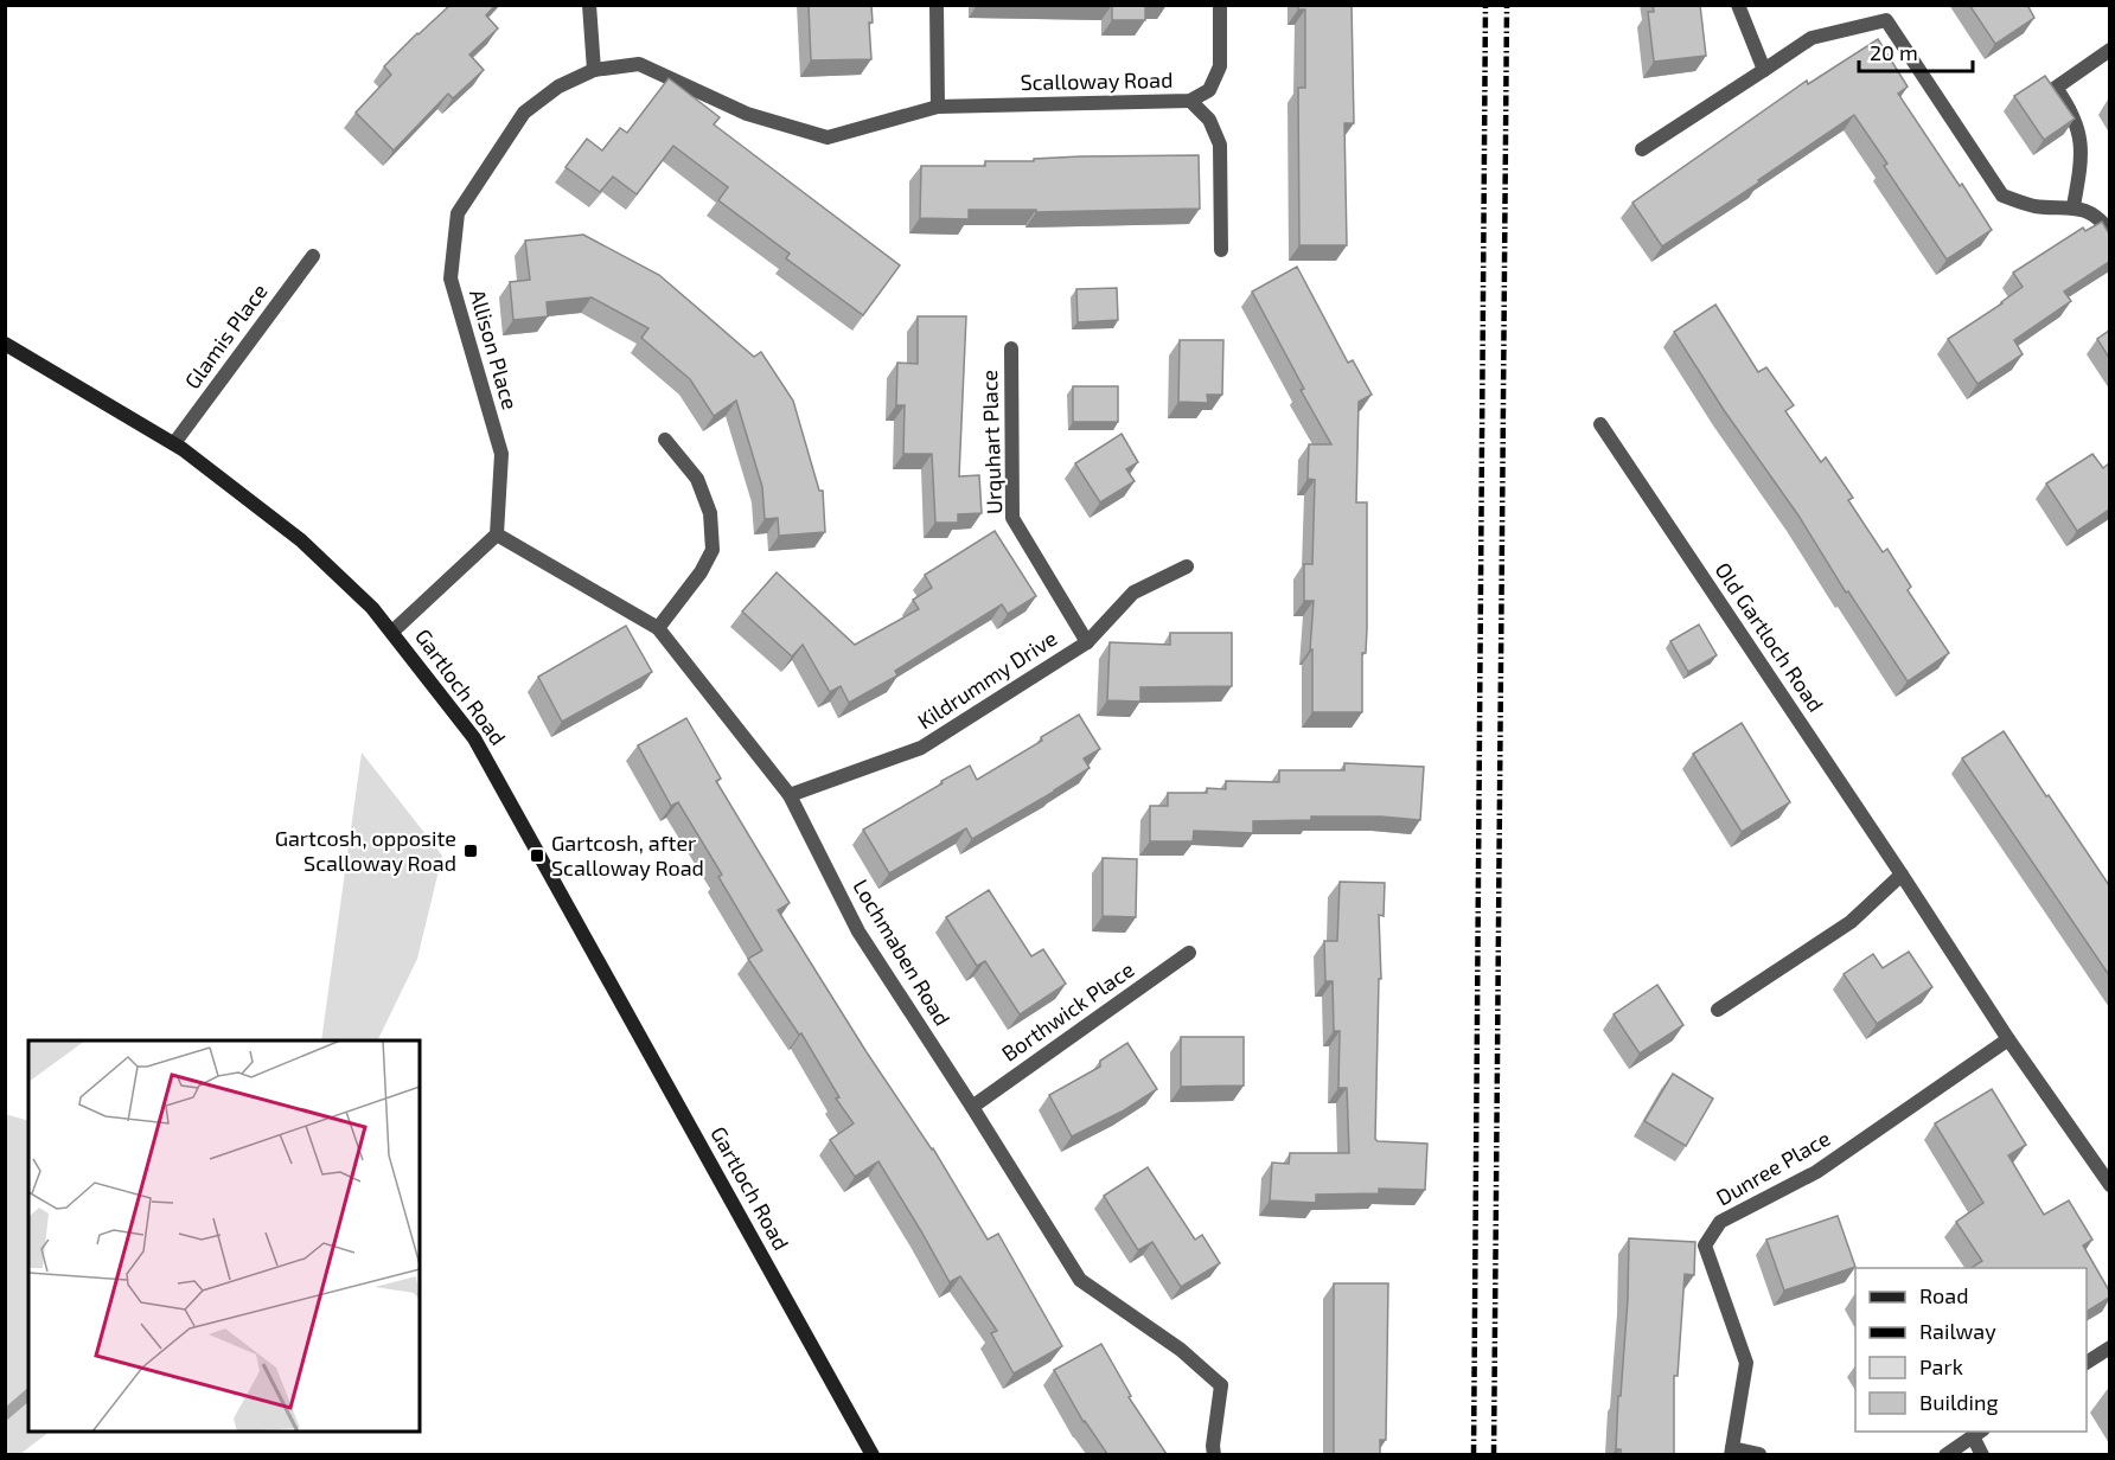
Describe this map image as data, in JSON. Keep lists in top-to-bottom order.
{
  "streets": {
    "main road": ["Gartloch Road"],
    "street": [
      "Scalloway Road",
      "Glamis Place",
      "Allison Place",
      "Urquhart Place",
      "Old Gartloch Road",
      "Kildrummy Drive",
      "Lochmaben Road",
      "Borthwick Place",
      "Dunree Place"
    ]
  },
  "crossings": [
    ["Scalloway Road", "Allison Place"],
    ["Glamis Place", "Gartloch Road"],
    ["Allison Place", "Lochmaben Road"],
    ["Urquhart Place", "Kildrummy Drive"],
    ["Old Gartloch Road", "Dunree Place"],
    ["Kildrummy Drive", "Lochmaben Road"],
    ["Lochmaben Road", "Borthwick Place"]
  ],
  "places": {
    "transit": ["Gartcosh, opposite Scalloway Road", "Gartcosh, after Scalloway Road"]
  },
  "legend": [
    "Road",
    "Railway",
    "Park",
    "Building"
  ],
  "scale_bar": "20 m"
}
